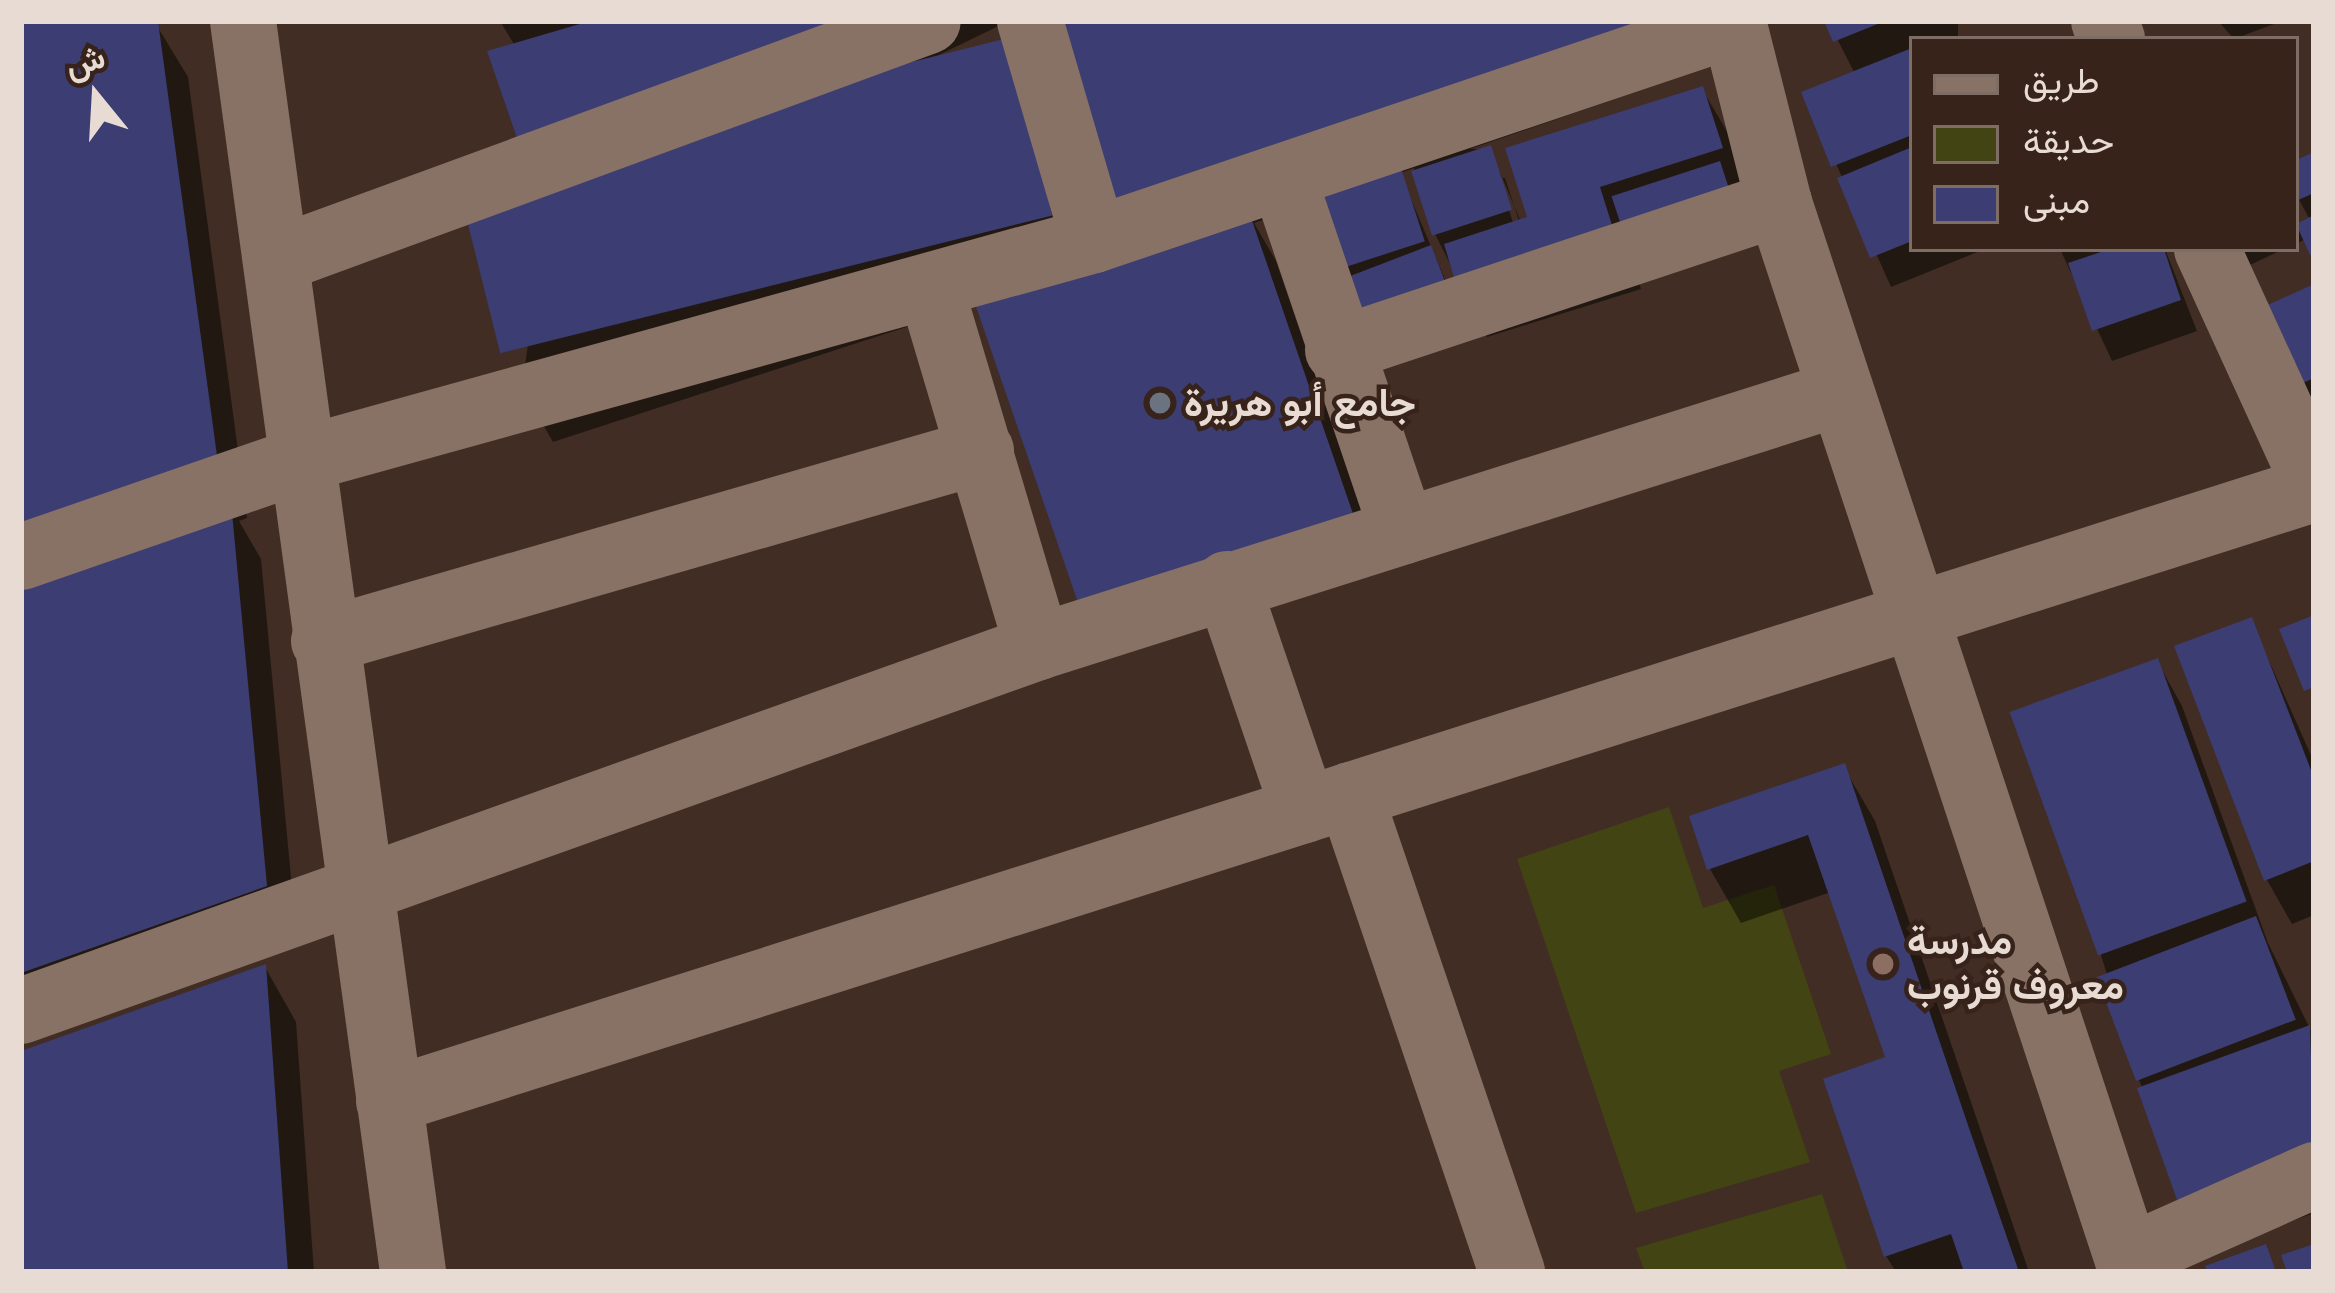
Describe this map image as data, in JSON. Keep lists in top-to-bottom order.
{
  "places": ["جامع أبو هريرة", "مدرسة معروف قرنوب"],
  "legend": ["طريق", "حديقة", "مبنى"],
  "north": "top"
}
